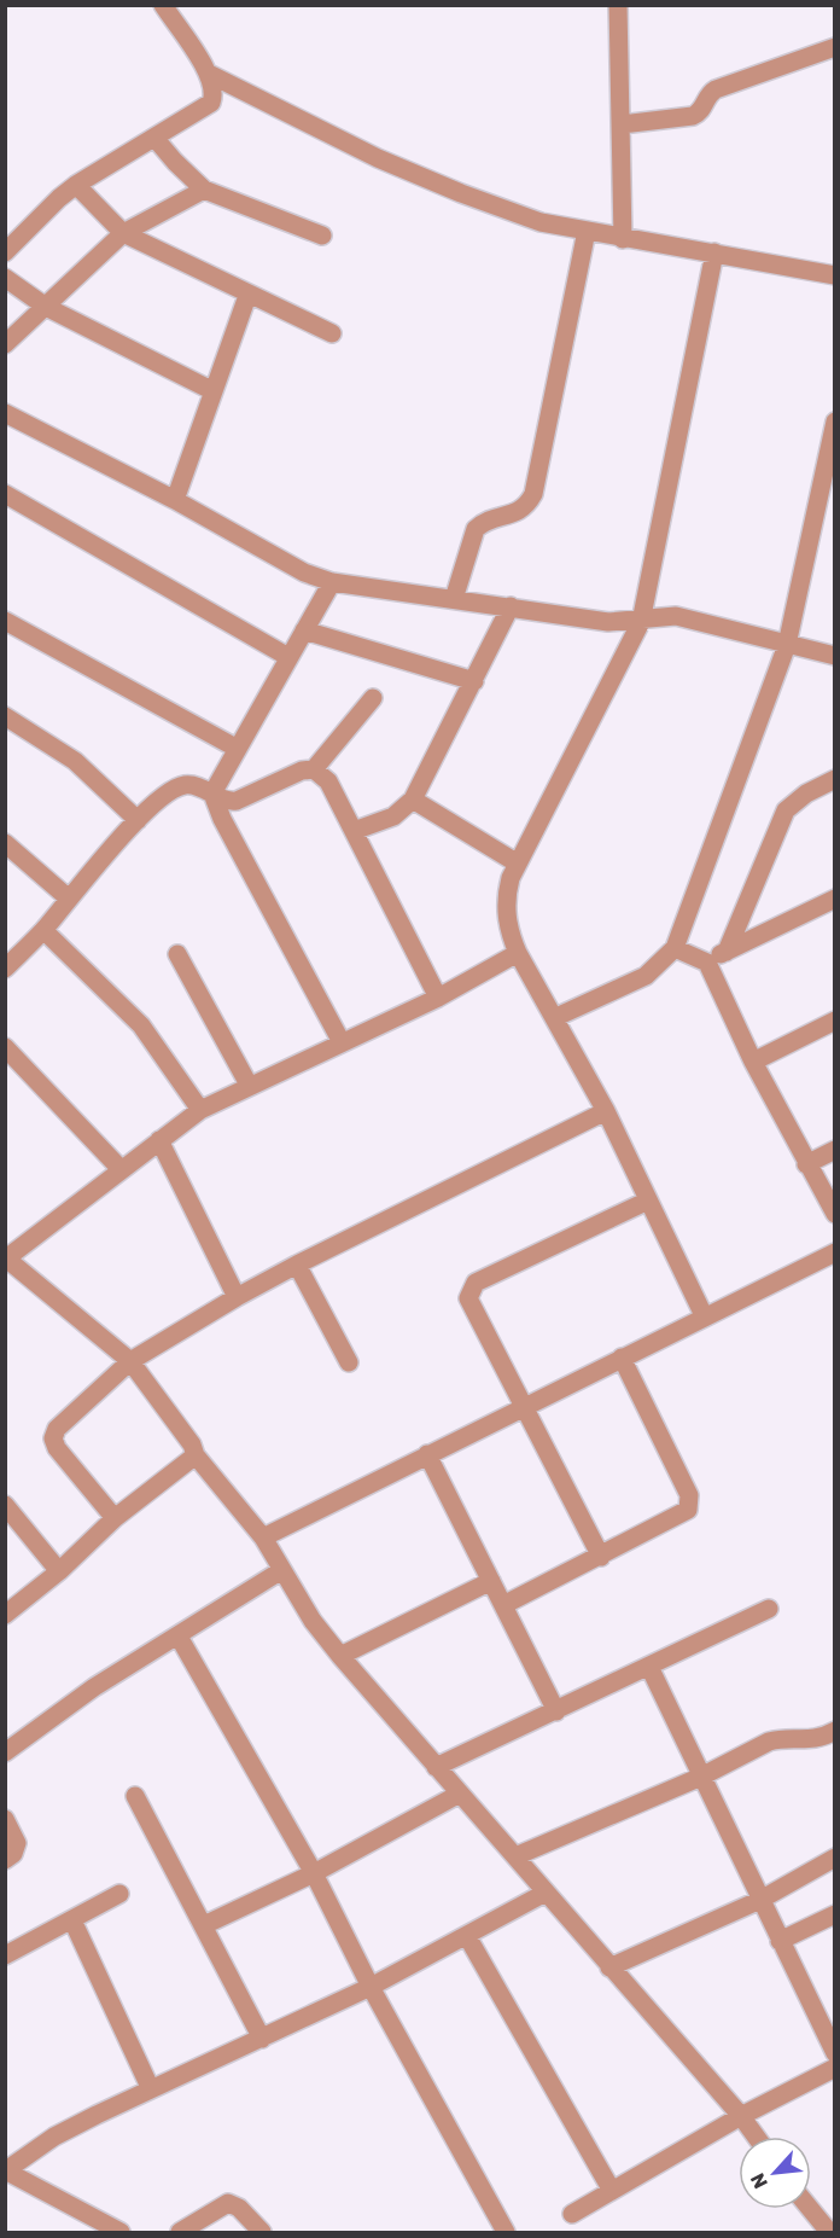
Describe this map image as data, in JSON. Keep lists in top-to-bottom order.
{
  "north": "bottom left"
}
